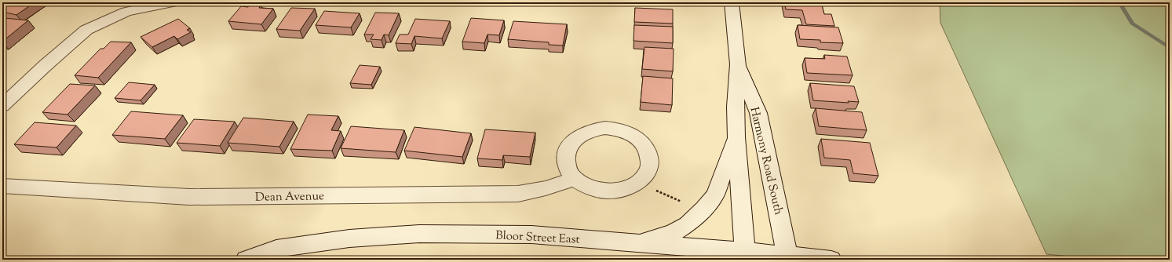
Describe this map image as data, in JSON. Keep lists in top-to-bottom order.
{
  "streets": {
    "main road": ["Harmony Road South", "Dean Avenue", "Bloor Street East"]
  },
  "crossings": [
    ["Harmony Road South", "Bloor Street East"]
  ]
}
